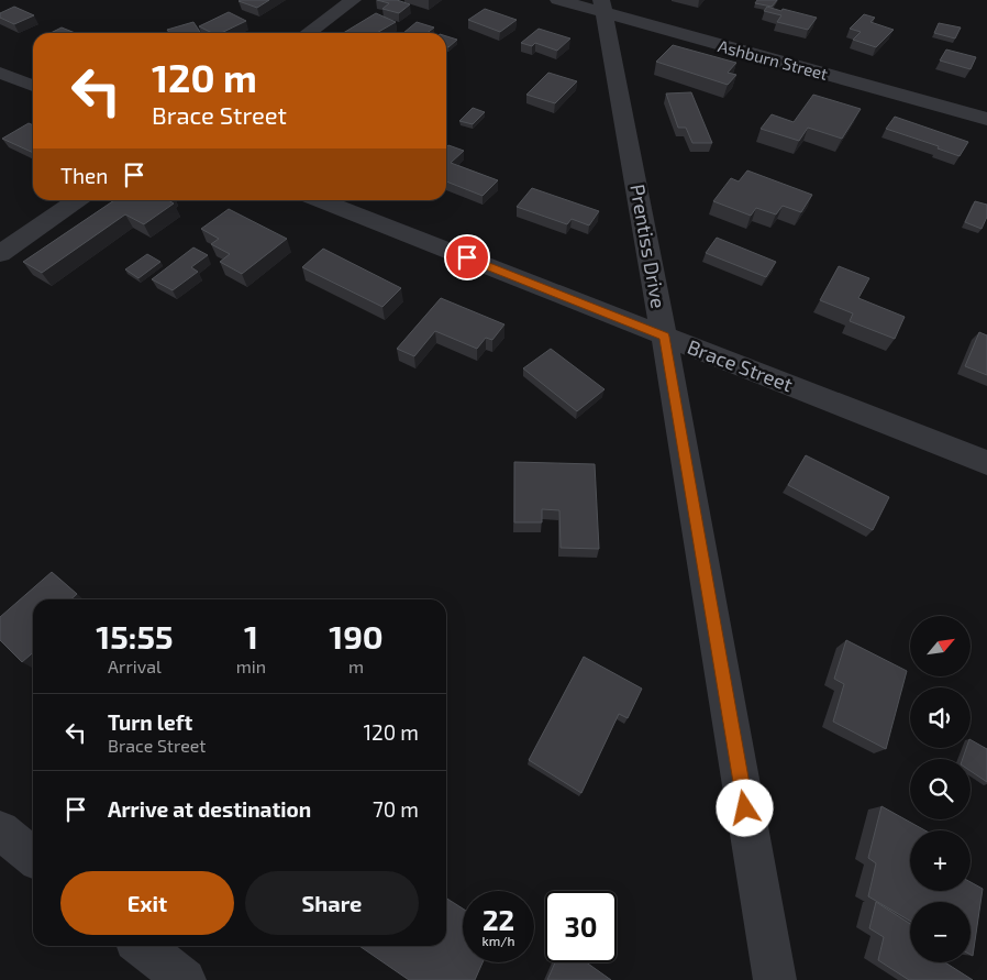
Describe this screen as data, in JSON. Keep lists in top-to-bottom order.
{
  "streets": {
    "street": ["Ashburn Street", "Prentiss Drive", "Brace Street"]
  },
  "crossings": [
    ["Ashburn Street", "Prentiss Drive"],
    ["Prentiss Drive", "Brace Street"]
  ],
  "north": "top right",
  "page": {
    "turn": ["120 m", "Brace Street"],
    "then": "Then",
    "eta": [
      "15:55",
      "Arrival",
      "1",
      "min",
      "190",
      "m"
    ],
    "map_buttons": ["+", "−"],
    "list": [
      {
        "name": "Turn left",
        "note": "Brace Street",
        "value": "120 m"
      },
      {
        "name": "Arrive at destination",
        "value": "70 m"
      }
    ],
    "buttons": ["Exit", "Share"],
    "speed": "22 km/h",
    "limit": "30"
  }
}
